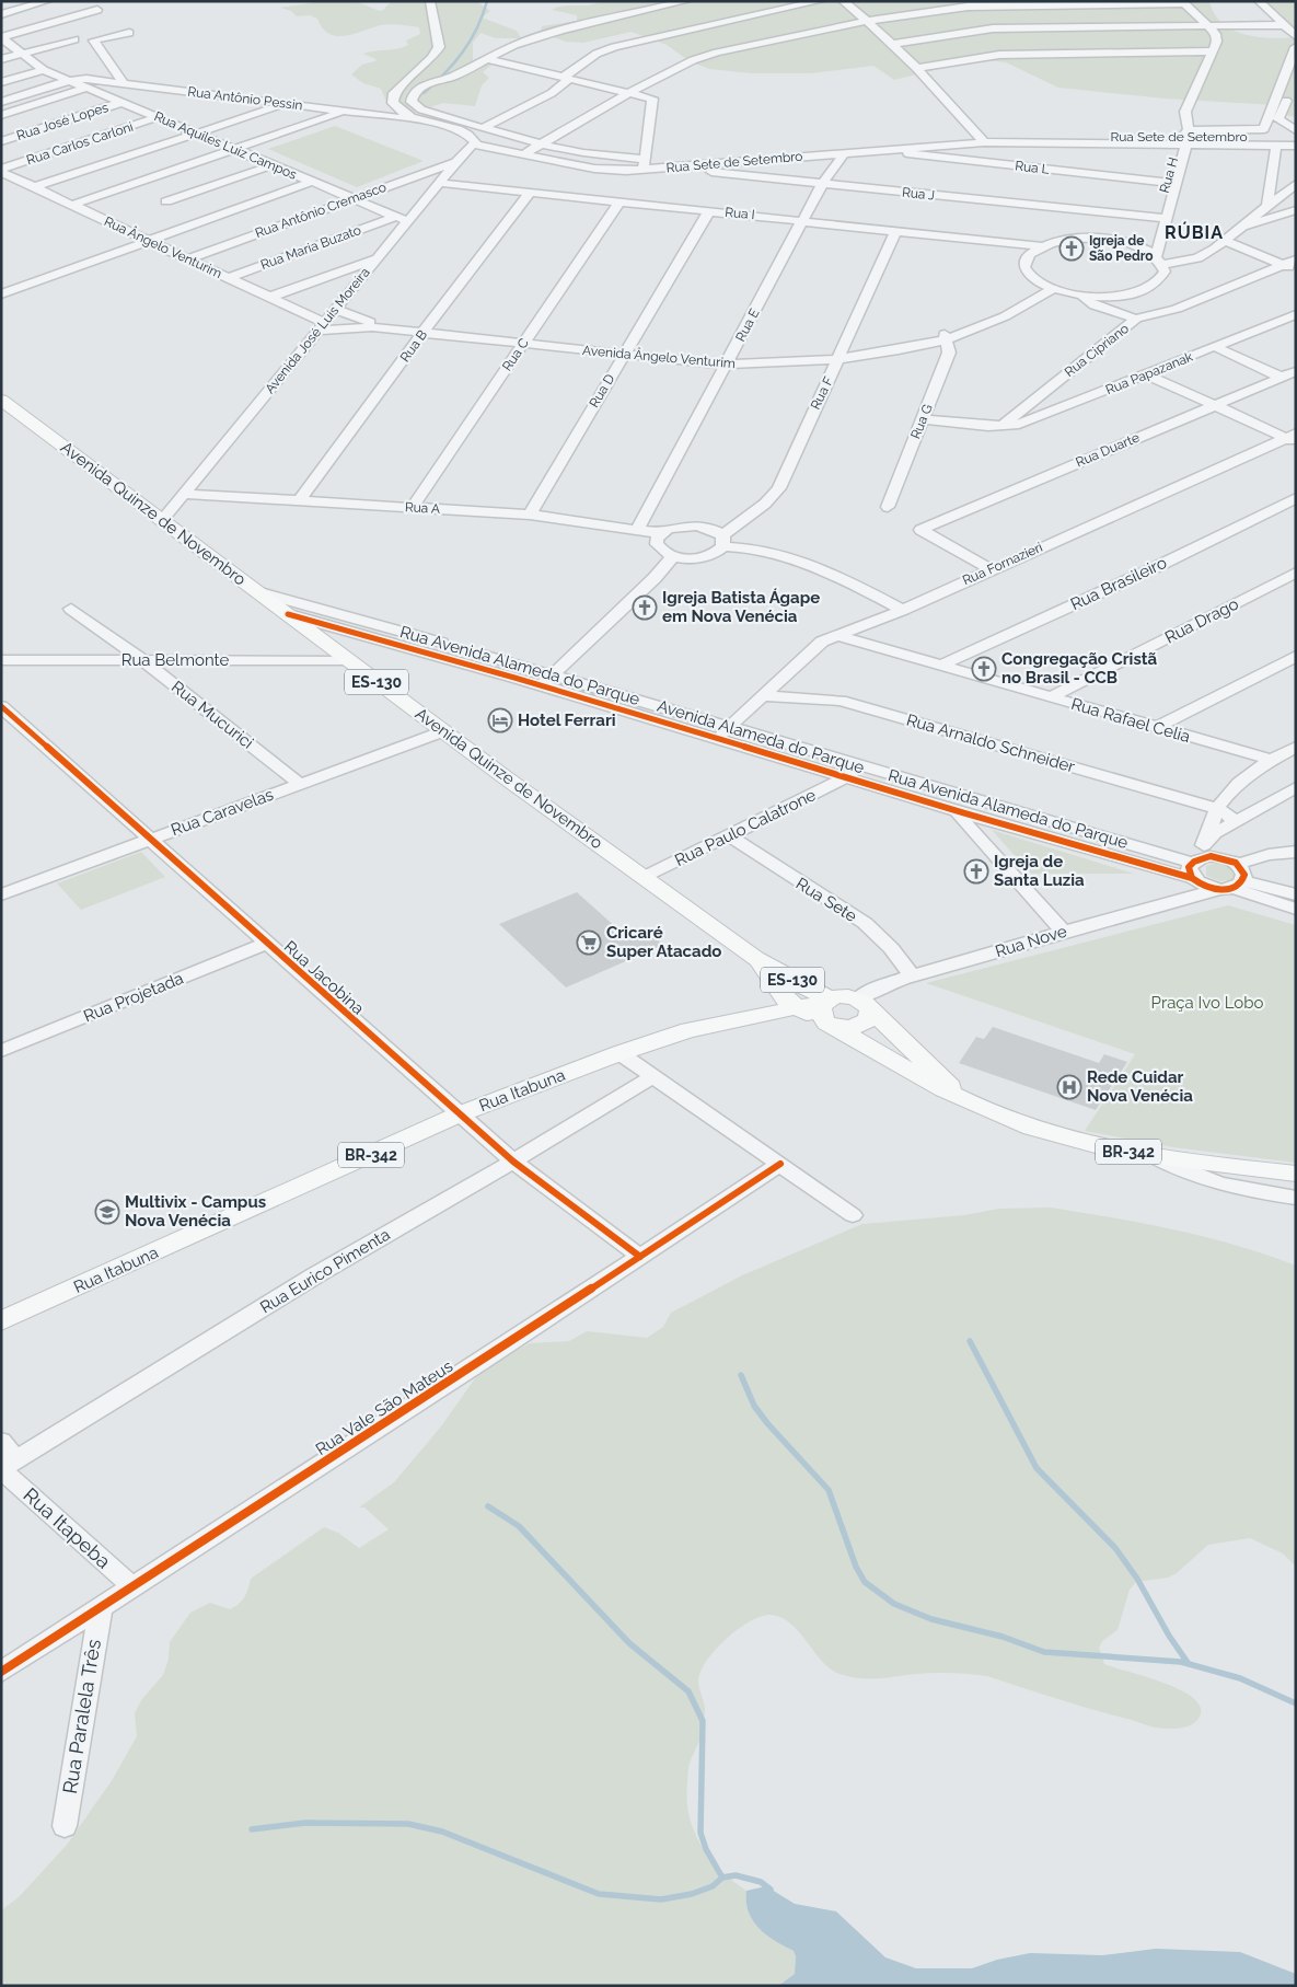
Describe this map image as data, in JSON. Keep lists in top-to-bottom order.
{
  "streets": {
    "main road": [
      "Avenida Quinze de Novembro",
      "ES-130",
      "Rua Itabuna",
      "BR-342"
    ],
    "street": [
      "Rua Antônio Pessin",
      "Rua José Lopes",
      "Rua Sete de Setembro",
      "Rua Carlos Carloni",
      "Rua Aquiles Luiz Campos",
      "Rua L",
      "Rua H",
      "Rua J",
      "Rua Antônio Cremasco",
      "Rua I",
      "Rua Ângelo Venturim",
      "Rua Maria Buzato",
      "Rua E",
      "Avenida José Luis Moreira",
      "Rua B",
      "Rua Cipriano",
      "Rua C",
      "Avenida Ângelo Venturim",
      "Rua Papazanak",
      "Rua D",
      "Rua F",
      "Rua G",
      "Rua Duarte",
      "Rua A",
      "Rua Fornazieri",
      "Rua Brasileiro",
      "Rua Drago",
      "Rua Belmonte",
      "Rua Avenida Alameda do Parque",
      "Rua Mucurici",
      "Rua Rafael Celia",
      "Avenida Alameda do Parque",
      "Rua Arnaldo Schneider",
      "Rua Caravelas",
      "Rua Paulo Calatrone",
      "Rua Sete",
      "Rua Nove",
      "Rua Jacobina",
      "Rua Projetada",
      "Rua Eurico Pimenta",
      "Rua Vale São Mateus",
      "Rua Itapeba",
      "Rua Paralela Três"
    ]
  },
  "crossings": [
    ["Rua Antônio Pessin", "Rua Sete de Setembro"],
    ["Rua Antônio Pessin", "Rua Aquiles Luiz Campos"],
    ["Rua José Lopes", "Rua Aquiles Luiz Campos"],
    ["Rua Sete de Setembro", "Rua L"],
    ["Rua Sete de Setembro", "Rua H"],
    ["Rua Sete de Setembro", "Rua J"],
    ["Rua Sete de Setembro", "Rua E"],
    ["Rua Sete de Setembro", "Avenida José Luis Moreira"],
    ["Rua Carlos Carloni", "Rua Aquiles Luiz Campos"],
    ["Rua Carlos Carloni", "Rua Ângelo Venturim"],
    ["Rua Aquiles Luiz Campos", "Rua Antônio Cremasco"],
    ["Rua Aquiles Luiz Campos", "Rua Maria Buzato"],
    ["Rua Aquiles Luiz Campos", "Avenida José Luis Moreira"],
    ["Rua L", "Rua H"],
    ["Rua H", "Rua J"],
    ["Rua J", "Rua E"],
    ["Rua Antônio Cremasco", "Rua Ângelo Venturim"],
    ["Rua Antônio Cremasco", "Avenida José Luis Moreira"],
    ["Rua I", "Rua E"],
    ["Rua I", "Avenida José Luis Moreira"],
    ["Rua I", "Rua B"],
    ["Rua I", "Rua C"],
    ["Rua I", "Rua D"],
    ["Rua I", "Rua F"],
    ["Rua Ângelo Venturim", "Rua Maria Buzato"],
    ["Rua Ângelo Venturim", "Avenida José Luis Moreira"],
    ["Rua Ângelo Venturim", "Avenida Ângelo Venturim"],
    ["Rua Maria Buzato", "Avenida José Luis Moreira"],
    ["Rua E", "Avenida Ângelo Venturim"],
    ["Rua E", "Rua A"],
    ["Avenida José Luis Moreira", "Avenida Ângelo Venturim"],
    ["Avenida José Luis Moreira", "Rua A"],
    ["Avenida José Luis Moreira", "Avenida Quinze de Novembro"],
    ["Rua B", "Avenida Ângelo Venturim"],
    ["Rua B", "Rua A"],
    ["Rua Cipriano", "Rua Papazanak"],
    ["Rua C", "Avenida Ângelo Venturim"],
    ["Rua C", "Rua A"],
    ["Avenida Ângelo Venturim", "Rua D"],
    ["Avenida Ângelo Venturim", "Rua F"],
    ["Avenida Ângelo Venturim", "Rua G"],
    ["Rua Papazanak", "Rua G"],
    ["Rua D", "Rua A"],
    ["Rua Duarte", "Rua Fornazieri"],
    ["Avenida Quinze de Novembro", "Rua Belmonte"],
    ["Avenida Quinze de Novembro", "Rua Avenida Alameda do Parque"],
    ["Avenida Quinze de Novembro", "ES-130"],
    ["Avenida Quinze de Novembro", "Avenida Alameda do Parque"],
    ["Avenida Quinze de Novembro", "Rua Caravelas"],
    ["Avenida Quinze de Novembro", "Rua Paulo Calatrone"],
    ["Rua Fornazieri", "Rua Avenida Alameda do Parque"],
    ["Rua Fornazieri", "Rua Rafael Celia"],
    ["Rua Fornazieri", "Rua Arnaldo Schneider"],
    ["Rua Brasileiro", "Rua Rafael Celia"],
    ["Rua Drago", "Rua Rafael Celia"],
    ["Rua Belmonte", "Rua Mucurici"],
    ["Rua Avenida Alameda do Parque", "Avenida Alameda do Parque"],
    ["Rua Avenida Alameda do Parque", "Rua Paulo Calatrone"],
    ["ES-130", "BR-342"],
    ["Rua Mucurici", "Rua Caravelas"],
    ["Avenida Alameda do Parque", "Rua Paulo Calatrone"],
    ["Avenida Alameda do Parque", "Rua Nove"],
    ["Rua Caravelas", "Rua Jacobina"],
    ["Rua Paulo Calatrone", "Rua Sete"],
    ["Rua Sete", "Rua Nove"],
    ["Rua Jacobina", "Rua Projetada"],
    ["Rua Jacobina", "Rua Itabuna"],
    ["Rua Jacobina", "Rua Eurico Pimenta"],
    ["Rua Jacobina", "Rua Vale São Mateus"],
    ["Rua Itabuna", "BR-342"],
    ["Rua Eurico Pimenta", "Rua Itapeba"],
    ["Rua Vale São Mateus", "Rua Itapeba"],
    ["Rua Vale São Mateus", "Rua Paralela Três"]
  ],
  "districts": ["RÚBIA"],
  "parks": ["Praça Ivo Lobo"],
  "places": {
    "church": [
      "Igreja de São Pedro",
      "Igreja Batista Ágape em Nova Venécia",
      "Congregação Cristã no Brasil - CCB",
      "Igreja de Santa Luzia"
    ],
    "hotel": ["Hotel Ferrari"],
    "supermarket": ["Cricaré Super Atacado"],
    "hospital": ["Rede Cuidar Nova Venécia"],
    "school or university": ["Multivix - Campus Nova Venécia"]
  }
}
